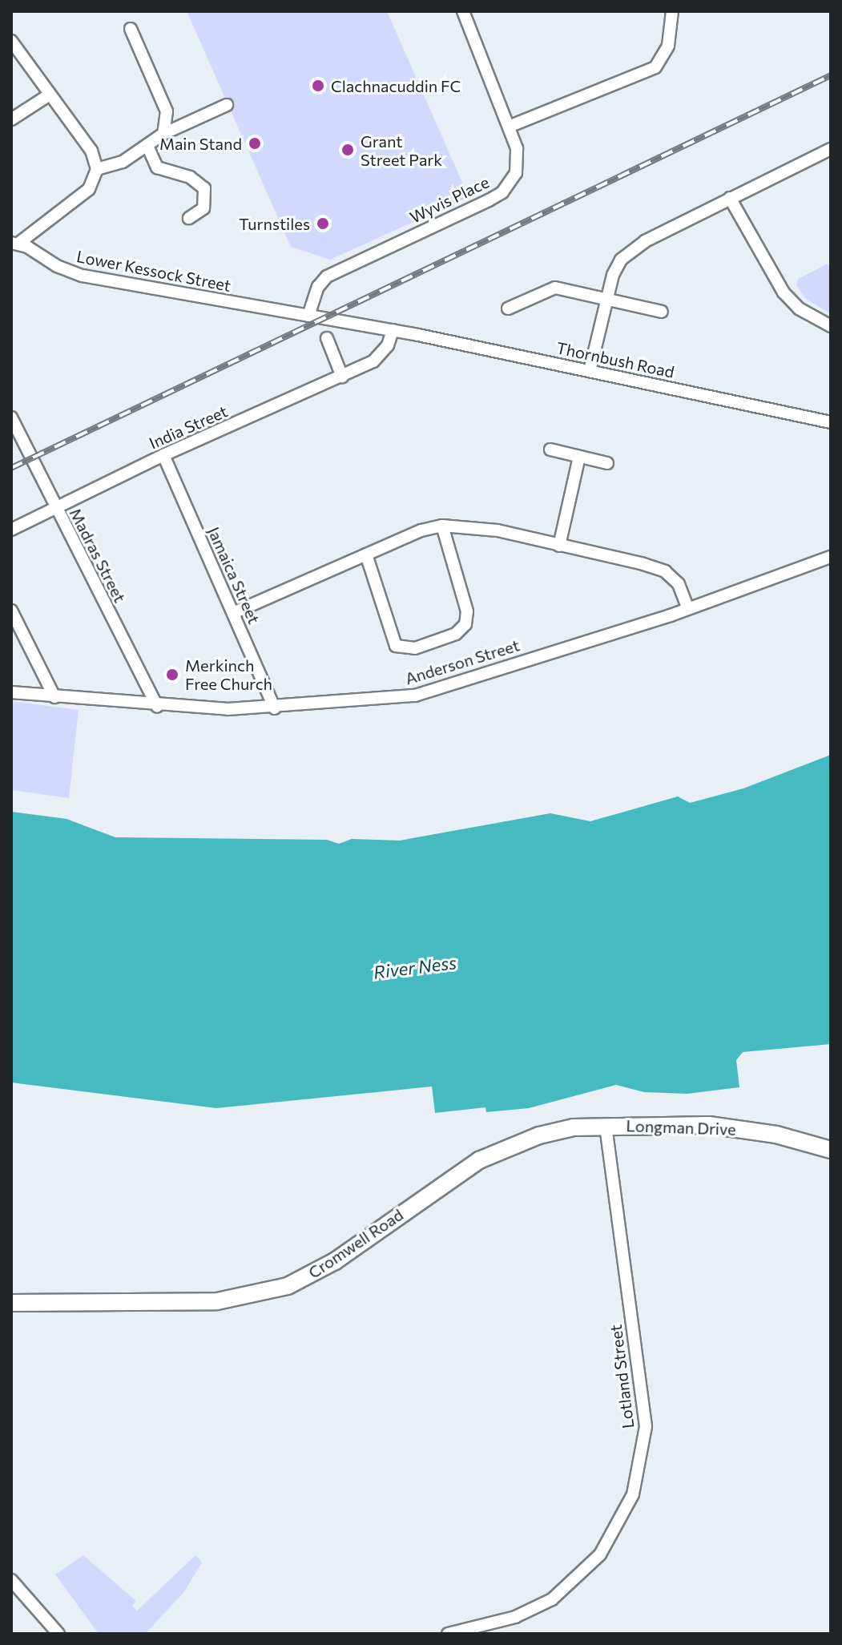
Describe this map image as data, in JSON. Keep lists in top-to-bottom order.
{
  "streets": {
    "street": [
      "Wyvis Place",
      "Lower Kessock Street",
      "Thornbush Road",
      "India Street",
      "Madras Street",
      "Jamaica Street",
      "Anderson Street",
      "Longman Drive",
      "Cromwell Road",
      "Lotland Street"
    ]
  },
  "crossings": [
    ["Wyvis Place", "Thornbush Road"],
    ["Lower Kessock Street", "Thornbush Road"],
    ["India Street", "Madras Street"],
    ["India Street", "Jamaica Street"],
    ["Madras Street", "Anderson Street"],
    ["Jamaica Street", "Anderson Street"],
    ["Longman Drive", "Cromwell Road"],
    ["Longman Drive", "Lotland Street"],
    ["Cromwell Road", "Lotland Street"]
  ],
  "water": ["River Ness"],
  "places": [
    "Clachnacuddin FC",
    "Main Stand",
    "Grant Street Park",
    "Turnstiles",
    "Merkinch Free Church"
  ]
}
